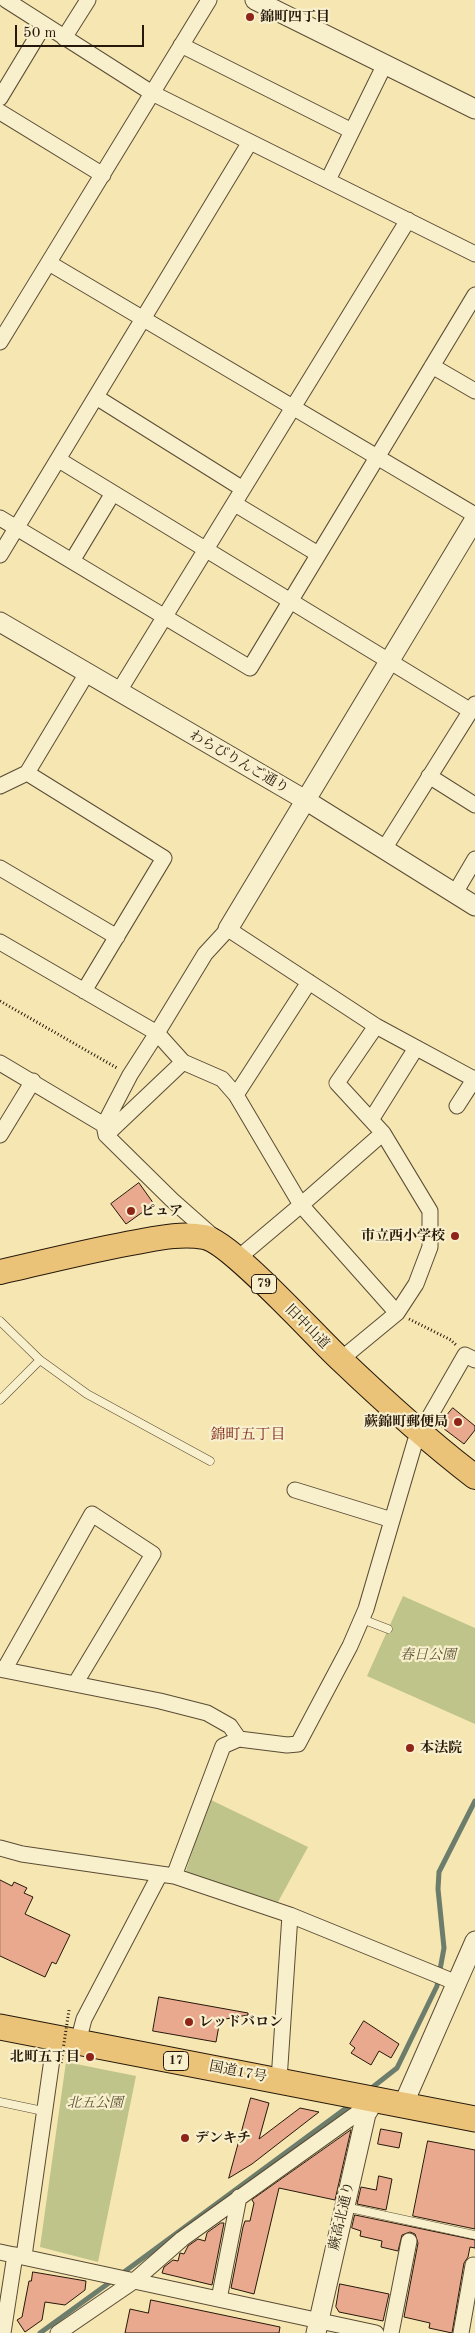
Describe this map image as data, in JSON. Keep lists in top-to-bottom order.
{
  "streets": {
    "highway": ["17", "国道17号"],
    "main road": ["79", "旧中山道"],
    "street": ["わらびりんご通り", "蕨高北通り"]
  },
  "crossings": [
    ["国道17号", "蕨高北通り"]
  ],
  "districts": ["錦町五丁目"],
  "parks": ["春日公園", "北五公園"],
  "places": [
    "錦町四丁目",
    "ピュア",
    "市立西小学校",
    "蕨錦町郵便局",
    "本法院",
    "レッドバロン",
    "北町五丁目",
    "デンキチ"
  ],
  "scale_bar": "50 m"
}
